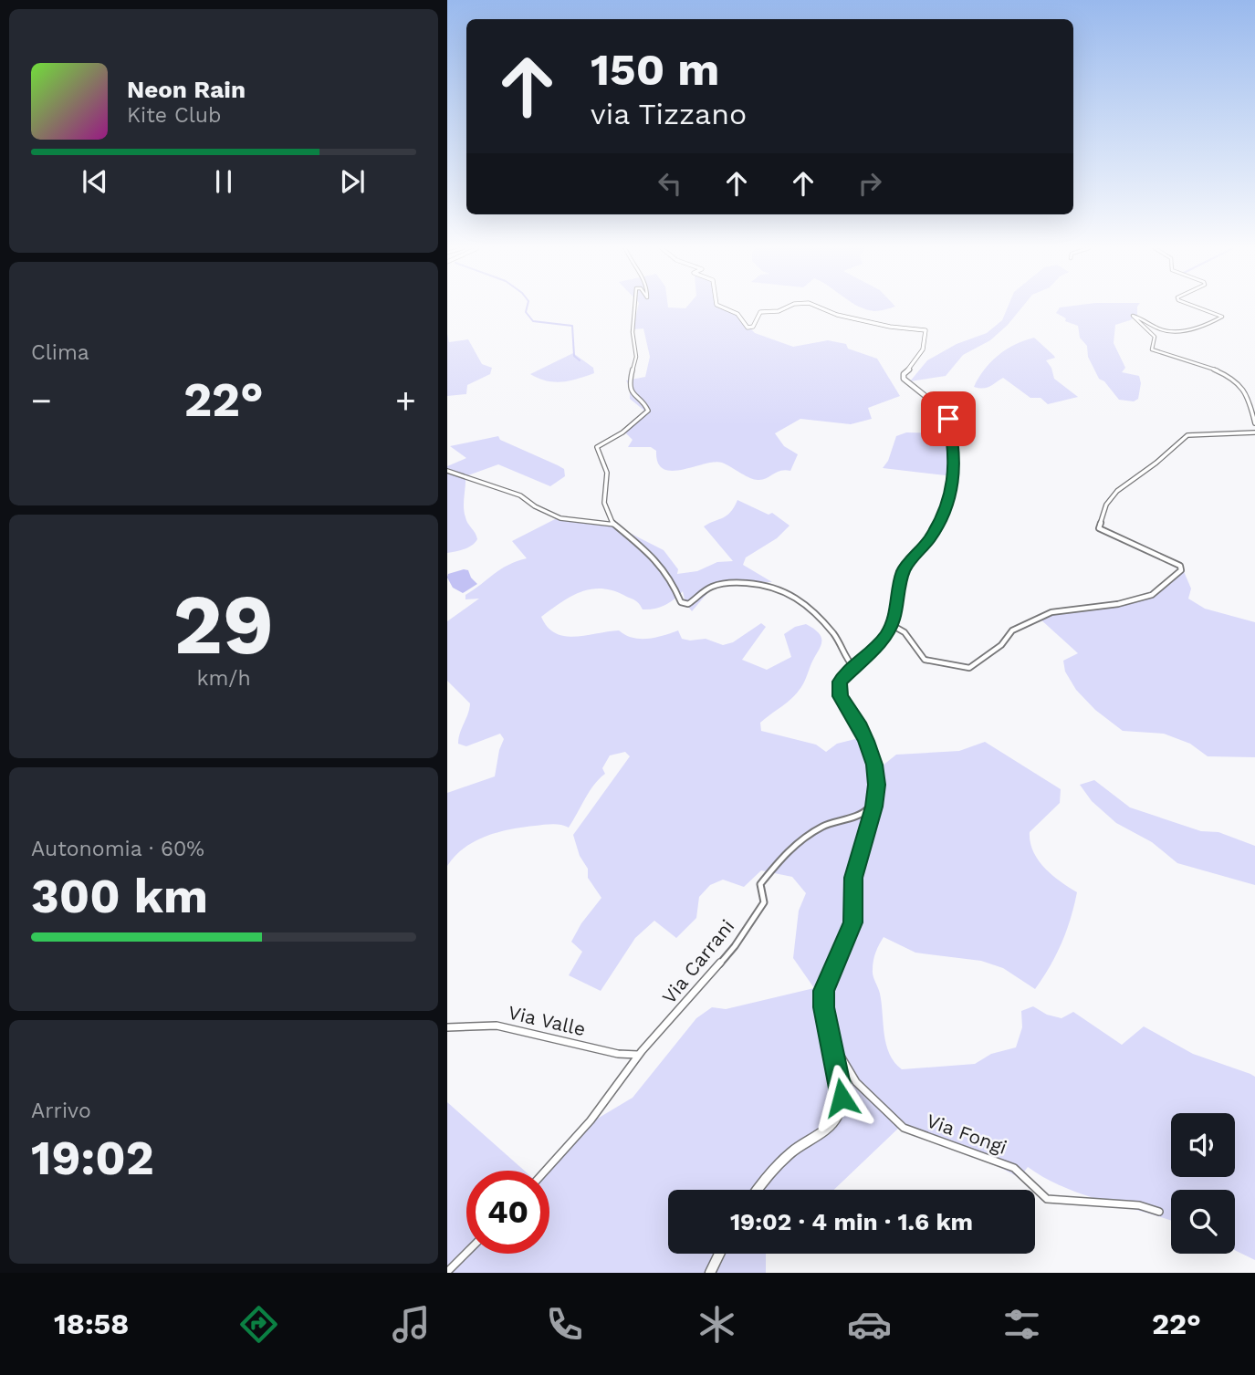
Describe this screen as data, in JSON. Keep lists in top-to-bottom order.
{
  "streets": {
    "street": ["Via Carrani", "Via Valle", "Via Fongi"]
  },
  "crossings": [
    ["Via Carrani", "Via Valle"]
  ],
  "page": {
    "turn": ["150 m", "via Tizzano"],
    "song": ["Neon Rain", "Kite Club"],
    "tile": [
      "Clima",
      ["29", "km/h"],
      ["Autonomia · 60%", "300 km"],
      ["Arrivo", "19:02"]
    ],
    "heat": ["−", "22°", "+"],
    "limit": "40",
    "trip": "19:02 · 4 min · 1.6 km",
    "tabs": ["18:58", "22°"]
  }
}
